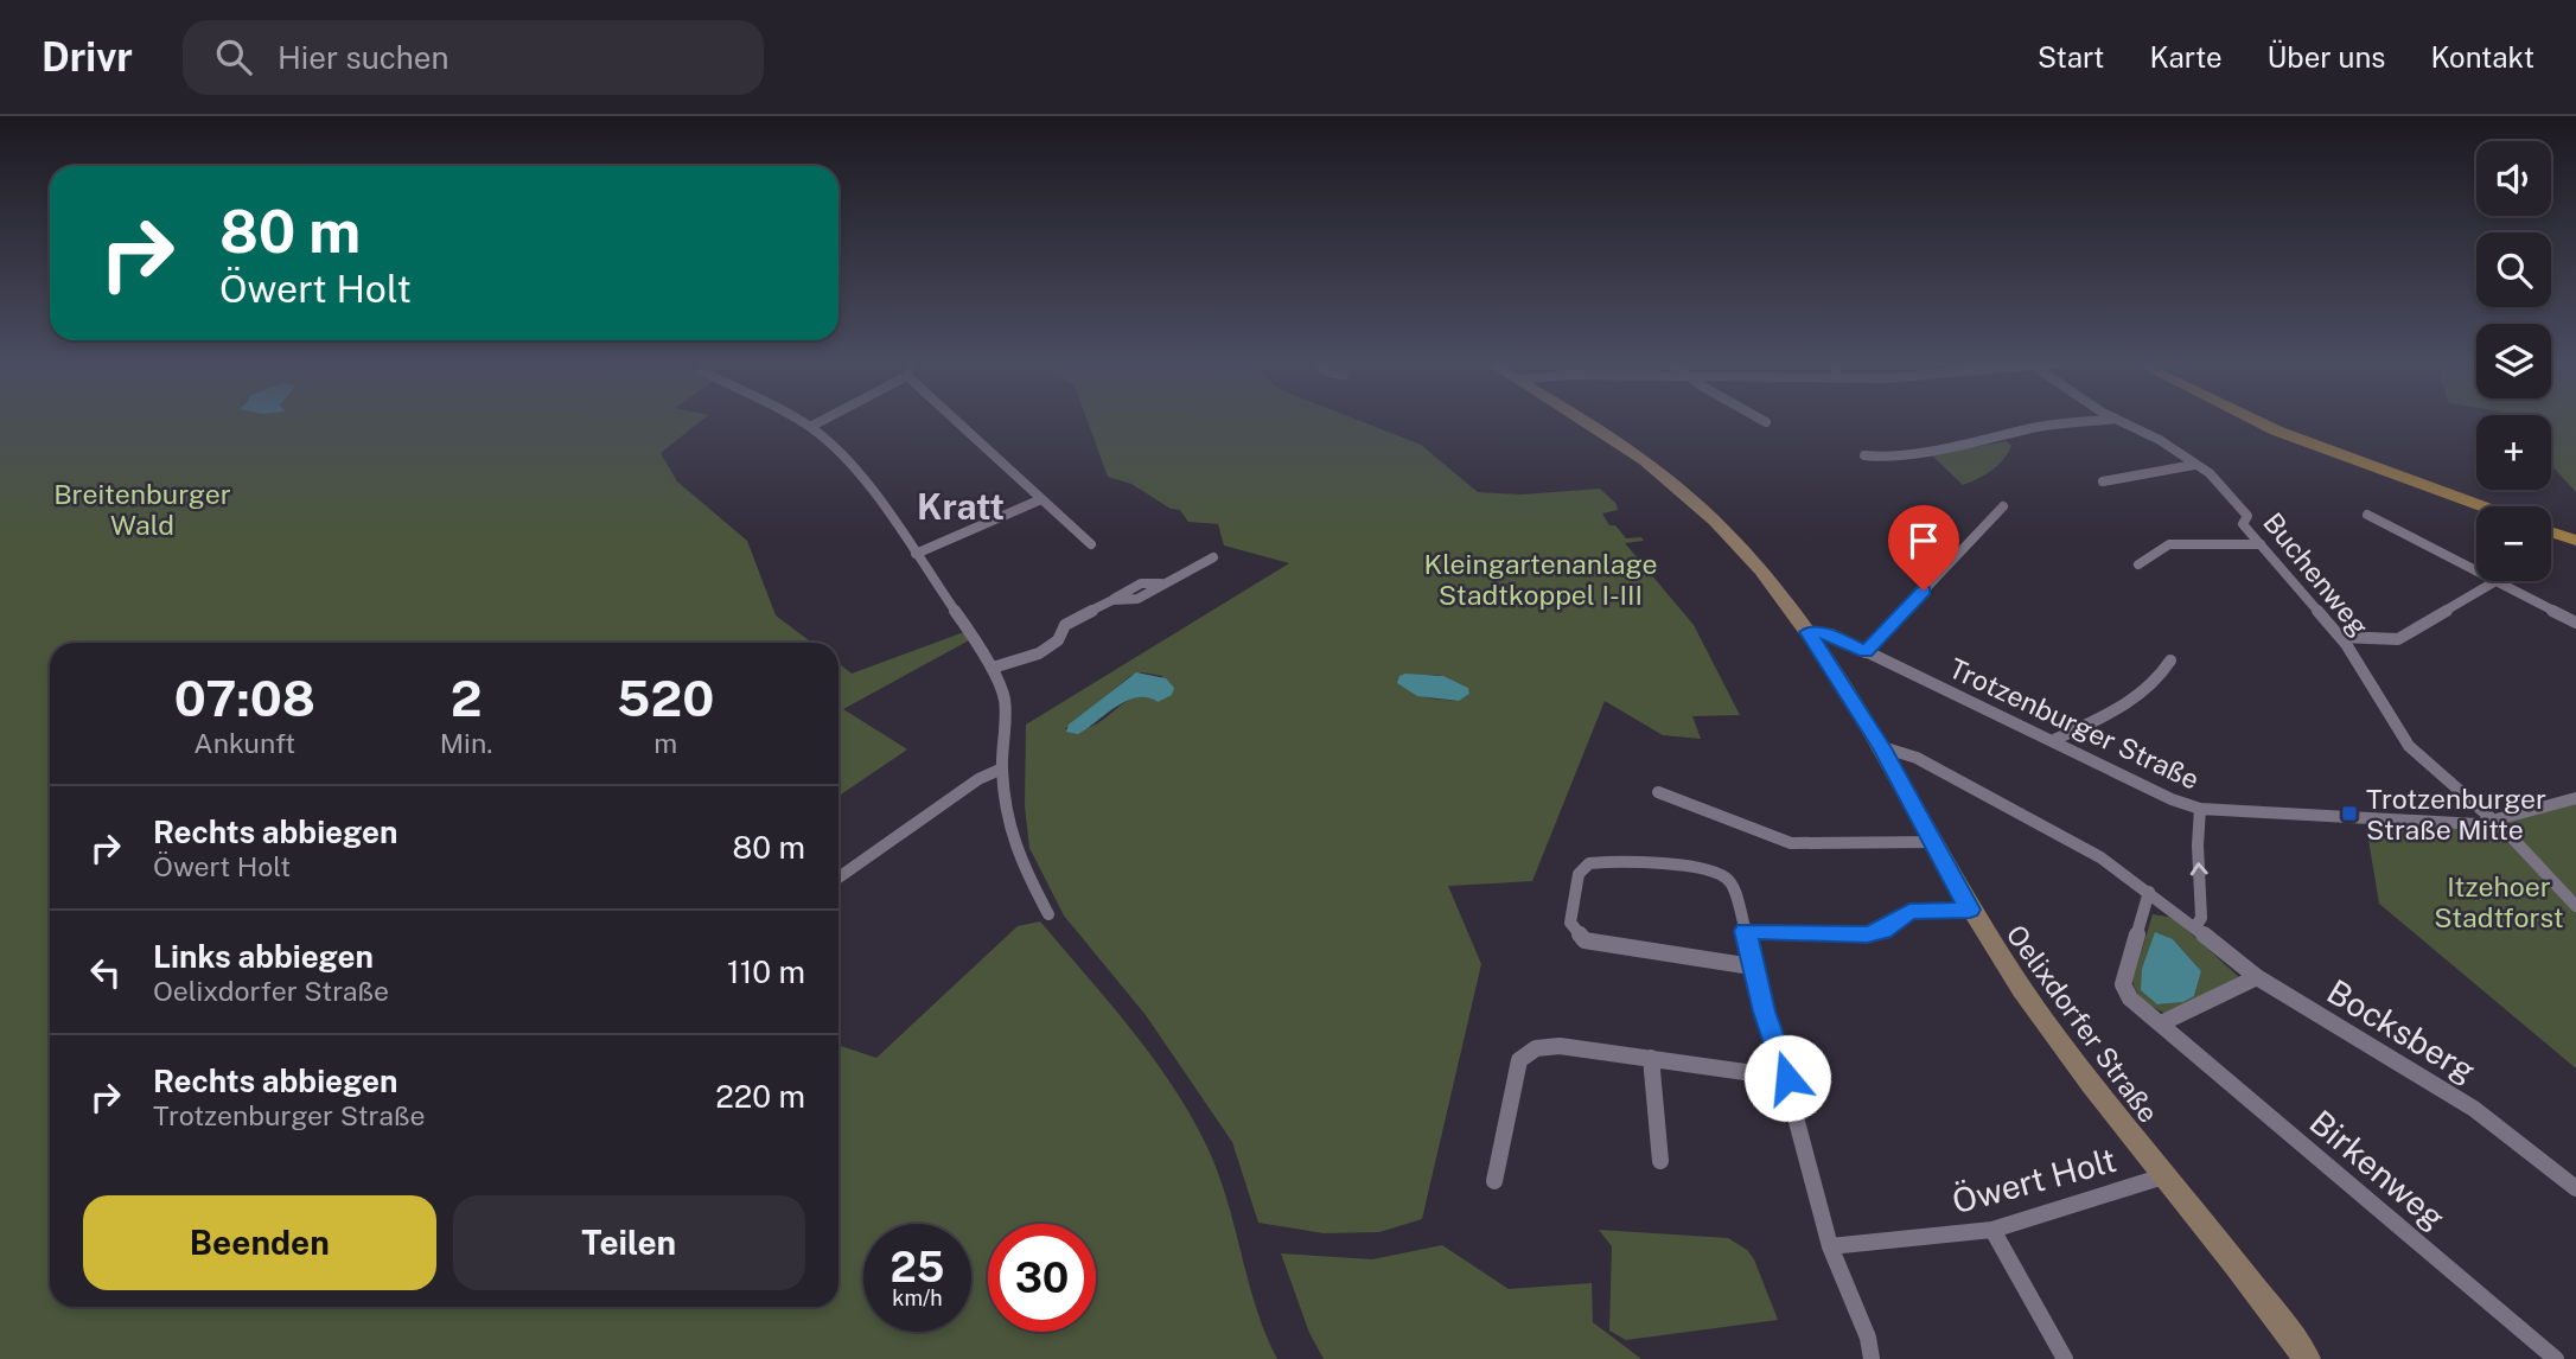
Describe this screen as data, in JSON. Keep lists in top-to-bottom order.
{
  "streets": {
    "street": [
      "Buchenweg",
      "Trotzenburger Straße",
      "Oelixdorfer Straße",
      "Bocksberg",
      "Birkenweg",
      "Öwert Holt"
    ]
  },
  "crossings": [
    ["Buchenweg", "Trotzenburger Straße"],
    ["Trotzenburger Straße", "Oelixdorfer Straße"],
    ["Oelixdorfer Straße", "Bocksberg"],
    ["Oelixdorfer Straße", "Öwert Holt"],
    ["Bocksberg", "Birkenweg"]
  ],
  "districts": ["Kratt"],
  "parks": ["Breitenburger Wald", "Kleingartenanlage Stadtkoppel I-III", "Itzehoer Stadtforst"],
  "places": {
    "transit": ["Trotzenburger Straße Mitte"]
  },
  "page": {
    "header": "Drivr",
    "search": "Hier suchen",
    "nav": [
      "Start",
      "Karte",
      "Über uns",
      "Kontakt"
    ],
    "map_buttons": ["+", "−"],
    "turn": ["80 m", "Öwert Holt"],
    "eta": [
      "07:08",
      "Ankunft",
      "2",
      "Min.",
      "520",
      "m"
    ],
    "list": [
      {
        "name": "Rechts abbiegen",
        "note": "Öwert Holt",
        "value": "80 m"
      },
      {
        "name": "Links abbiegen",
        "note": "Oelixdorfer Straße",
        "value": "110 m"
      },
      {
        "name": "Rechts abbiegen",
        "note": "Trotzenburger Straße",
        "value": "220 m"
      }
    ],
    "buttons": ["Beenden", "Teilen"],
    "speed": "25 km/h",
    "limit": "30"
  }
}
